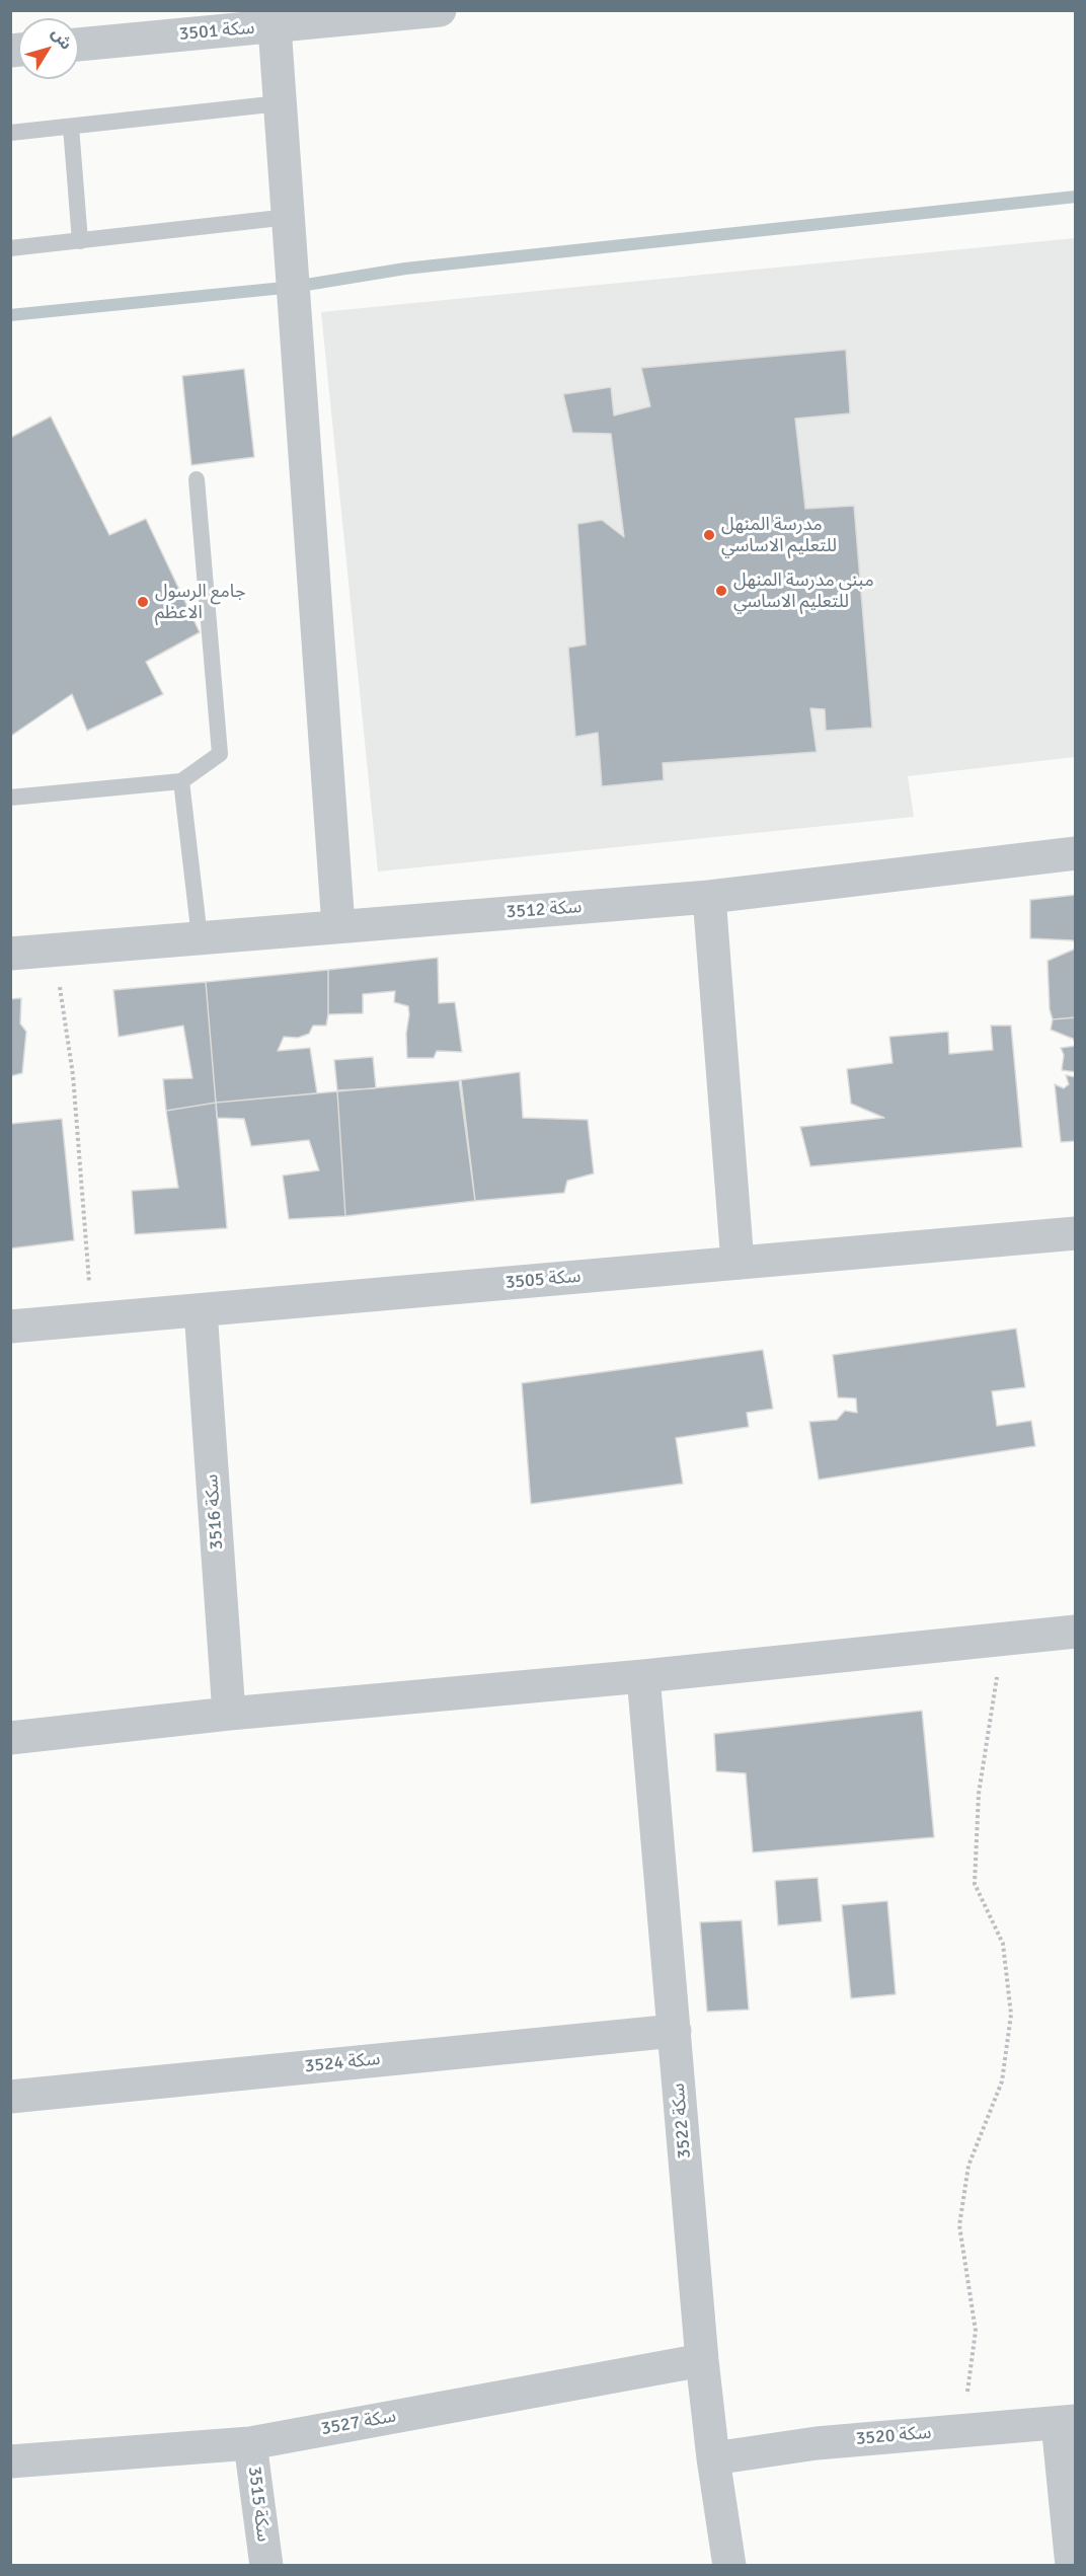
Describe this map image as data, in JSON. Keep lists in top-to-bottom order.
{
  "streets": {
    "street": [
      "سكة 3501",
      "سكة 3512",
      "سكة 3505",
      "سكة 3516",
      "سكة 3524",
      "سكة 3522",
      "سكة 3527",
      "سكة 3520",
      "سكة 3515"
    ]
  },
  "crossings": [
    ["سكة 3505", "سكة 3516"],
    ["سكة 3524", "سكة 3522"],
    ["سكة 3522", "سكة 3527"],
    ["سكة 3522", "سكة 3520"],
    ["سكة 3527", "سكة 3515"]
  ],
  "places": ["مدرسة المنهل للتعليم الاساسي", "مبنى مدرسة المنهل للتعليم الاساسي", "جامع الرسول الاعظم"],
  "north": "top right"
}
